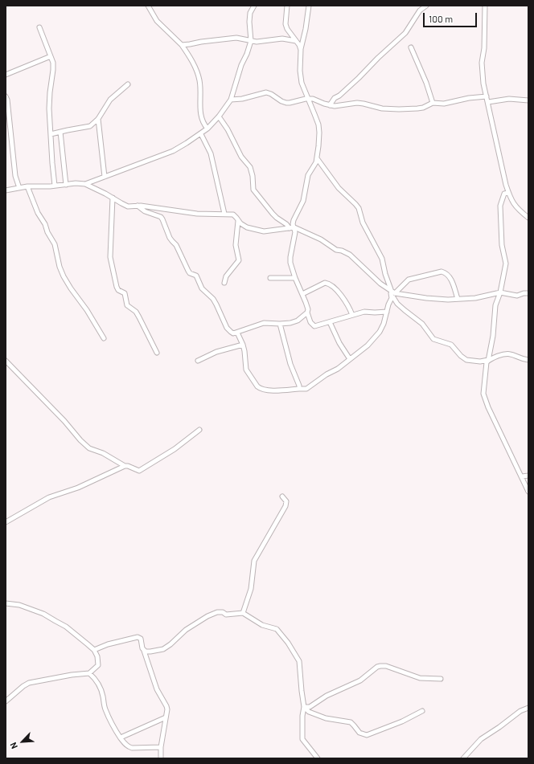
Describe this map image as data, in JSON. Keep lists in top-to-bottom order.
{
  "scale_bar": "100 m",
  "north": "bottom left"
}
